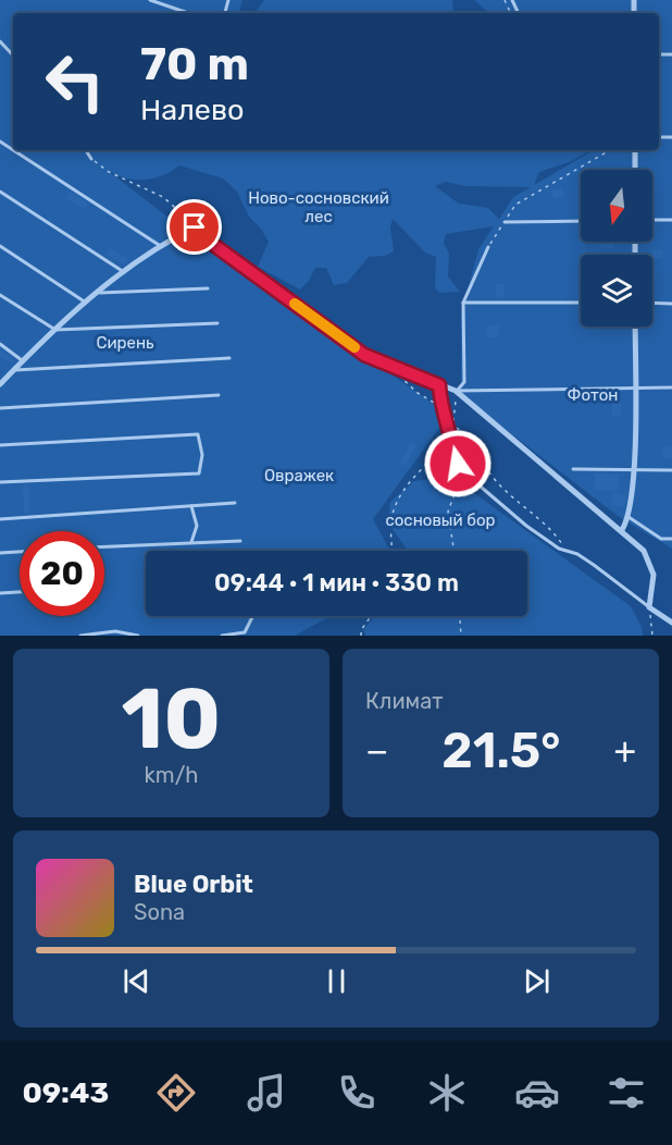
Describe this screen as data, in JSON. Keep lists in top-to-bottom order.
{
  "parks": [
    "Ново-сосновский лес",
    "Сирень",
    "Фотон",
    "Овражек",
    "сосновый бор"
  ],
  "north": "bottom",
  "page": {
    "turn": ["70 m", "Налево"],
    "limit": "20",
    "trip": "09:44 · 1 мин · 330 m",
    "tile": [
      ["10", "km/h"],
      "Климат"
    ],
    "heat": ["−", "21.5°", "+"],
    "song": ["Blue Orbit", "Sona"],
    "tabs": "09:43"
  }
}
